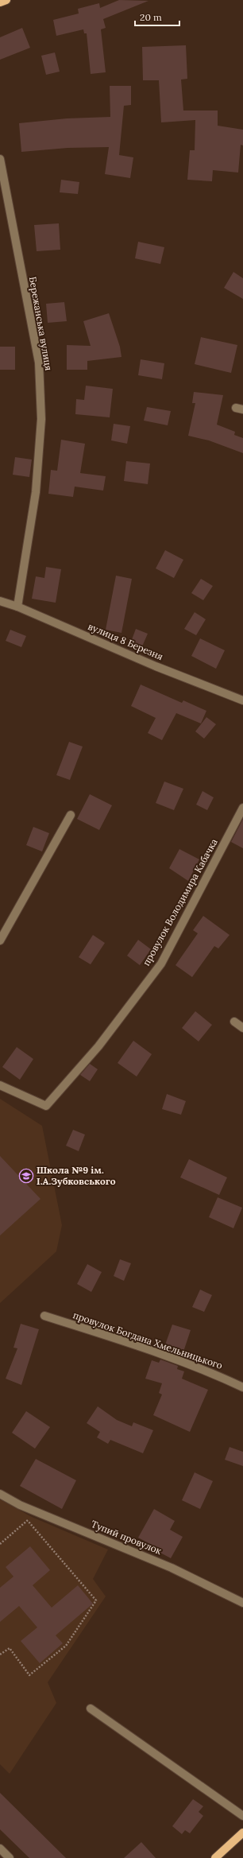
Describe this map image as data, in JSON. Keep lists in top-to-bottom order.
{
  "streets": {
    "street": [
      "Бережанська вулиця",
      "вулиця 8 Березня",
      "провулок Володимира Кабачка",
      "провулок Богдана Хмельницького",
      "Тупий провулок"
    ]
  },
  "crossings": [
    ["Бережанська вулиця", "вулиця 8 Березня"]
  ],
  "places": {
    "school or university": ["Школа №9 ім. І.А.Зубковського"]
  },
  "scale_bar": "20 m"
}
